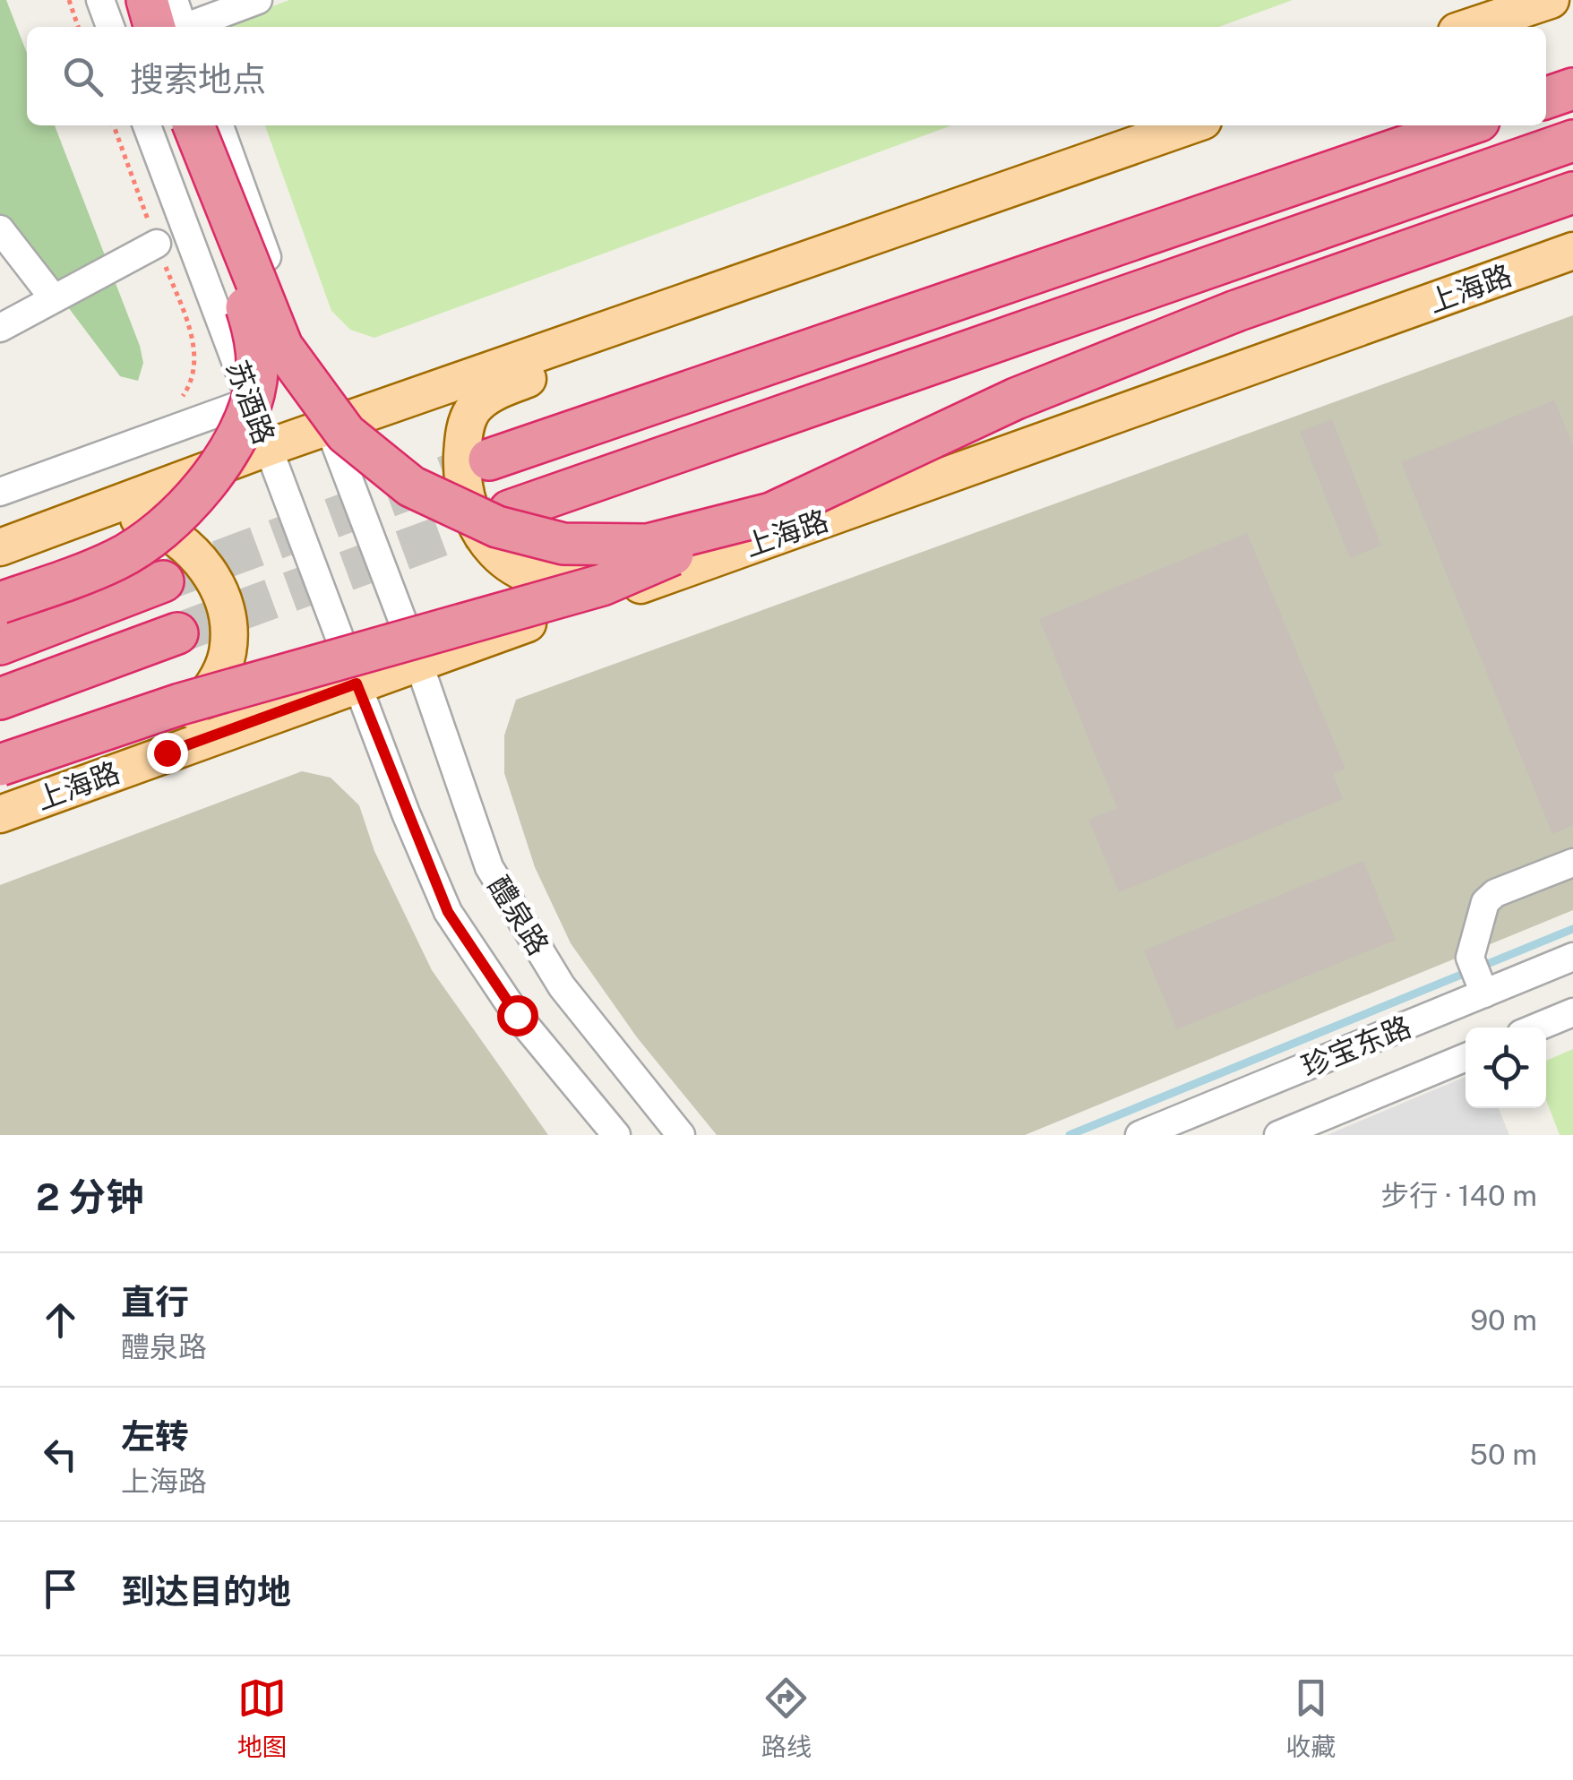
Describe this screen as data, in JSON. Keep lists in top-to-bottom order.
{
  "streets": {
    "main road": ["上海路"],
    "street": ["苏酒路", "醴泉路", "珍宝东路"]
  },
  "crossings": [
    ["上海路", "苏酒路"],
    ["上海路", "醴泉路"],
    ["苏酒路", "醴泉路"]
  ],
  "page": {
    "search": "搜索地点",
    "heading": ["2 分钟", "步行 · 140 m"],
    "list": [
      ["直行", "醴泉路", "90 m"],
      ["左转", "上海路", "50 m"],
      "到达目的地"
    ],
    "nav": ["地图", "路线", "收藏"]
  }
}
